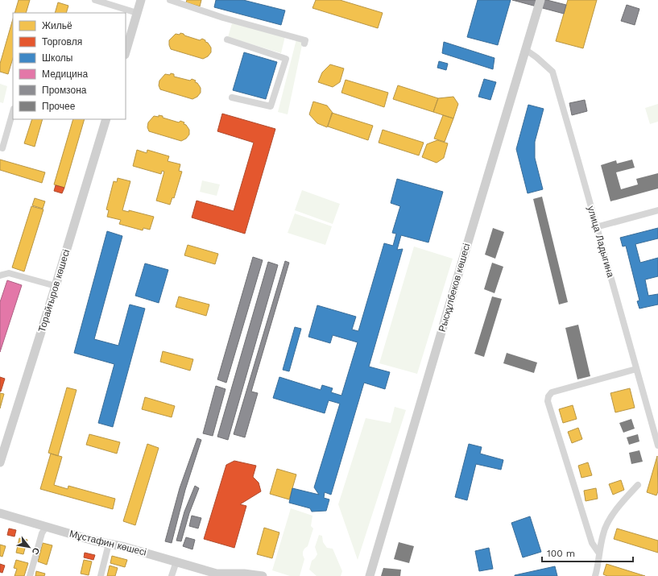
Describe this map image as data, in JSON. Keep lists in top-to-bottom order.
{
  "streets": {
    "street": [
      "улица Ладыгина",
      "Рысқұлбеков көшесі",
      "Торайғыров көшесі",
      "Мұстафин көшесі"
    ]
  },
  "crossings": [
    ["улица Ладыгина", "Рысқұлбеков көшесі"]
  ],
  "legend": [
    "Жильё",
    "Торговля",
    "Школы",
    "Медицина",
    "Промзона",
    "Прочее"
  ],
  "scale_bar": "100 m",
  "north": "bottom right"
}
